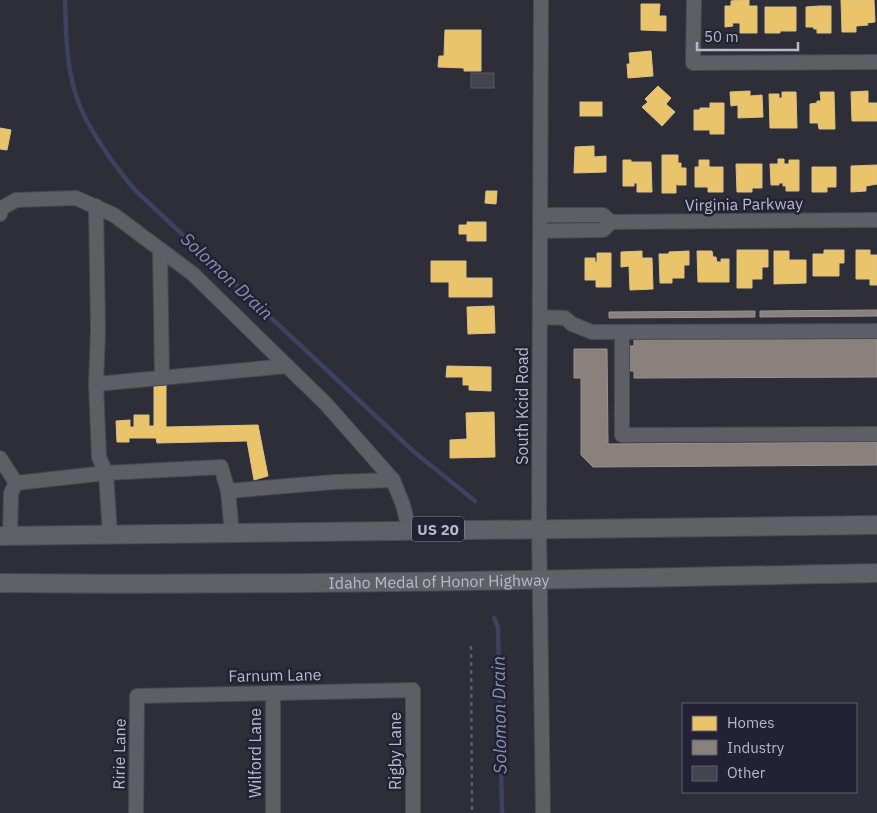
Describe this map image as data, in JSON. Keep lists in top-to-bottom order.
{
  "streets": {
    "main road": ["US 20", "Idaho Medal of Honor Highway"],
    "street": [
      "Virginia Parkway",
      "South Kcid Road",
      "Farnum Lane",
      "Rigby Lane",
      "Wilford Lane",
      "Ririe Lane"
    ]
  },
  "crossings": [
    ["Virginia Parkway", "South Kcid Road"],
    ["South Kcid Road", "US 20"],
    ["South Kcid Road", "Idaho Medal of Honor Highway"],
    ["Farnum Lane", "Rigby Lane"],
    ["Farnum Lane", "Wilford Lane"],
    ["Farnum Lane", "Ririe Lane"]
  ],
  "water": ["Solomon Drain"],
  "legend": ["Homes", "Industry", "Other"],
  "scale_bar": "50 m"
}
